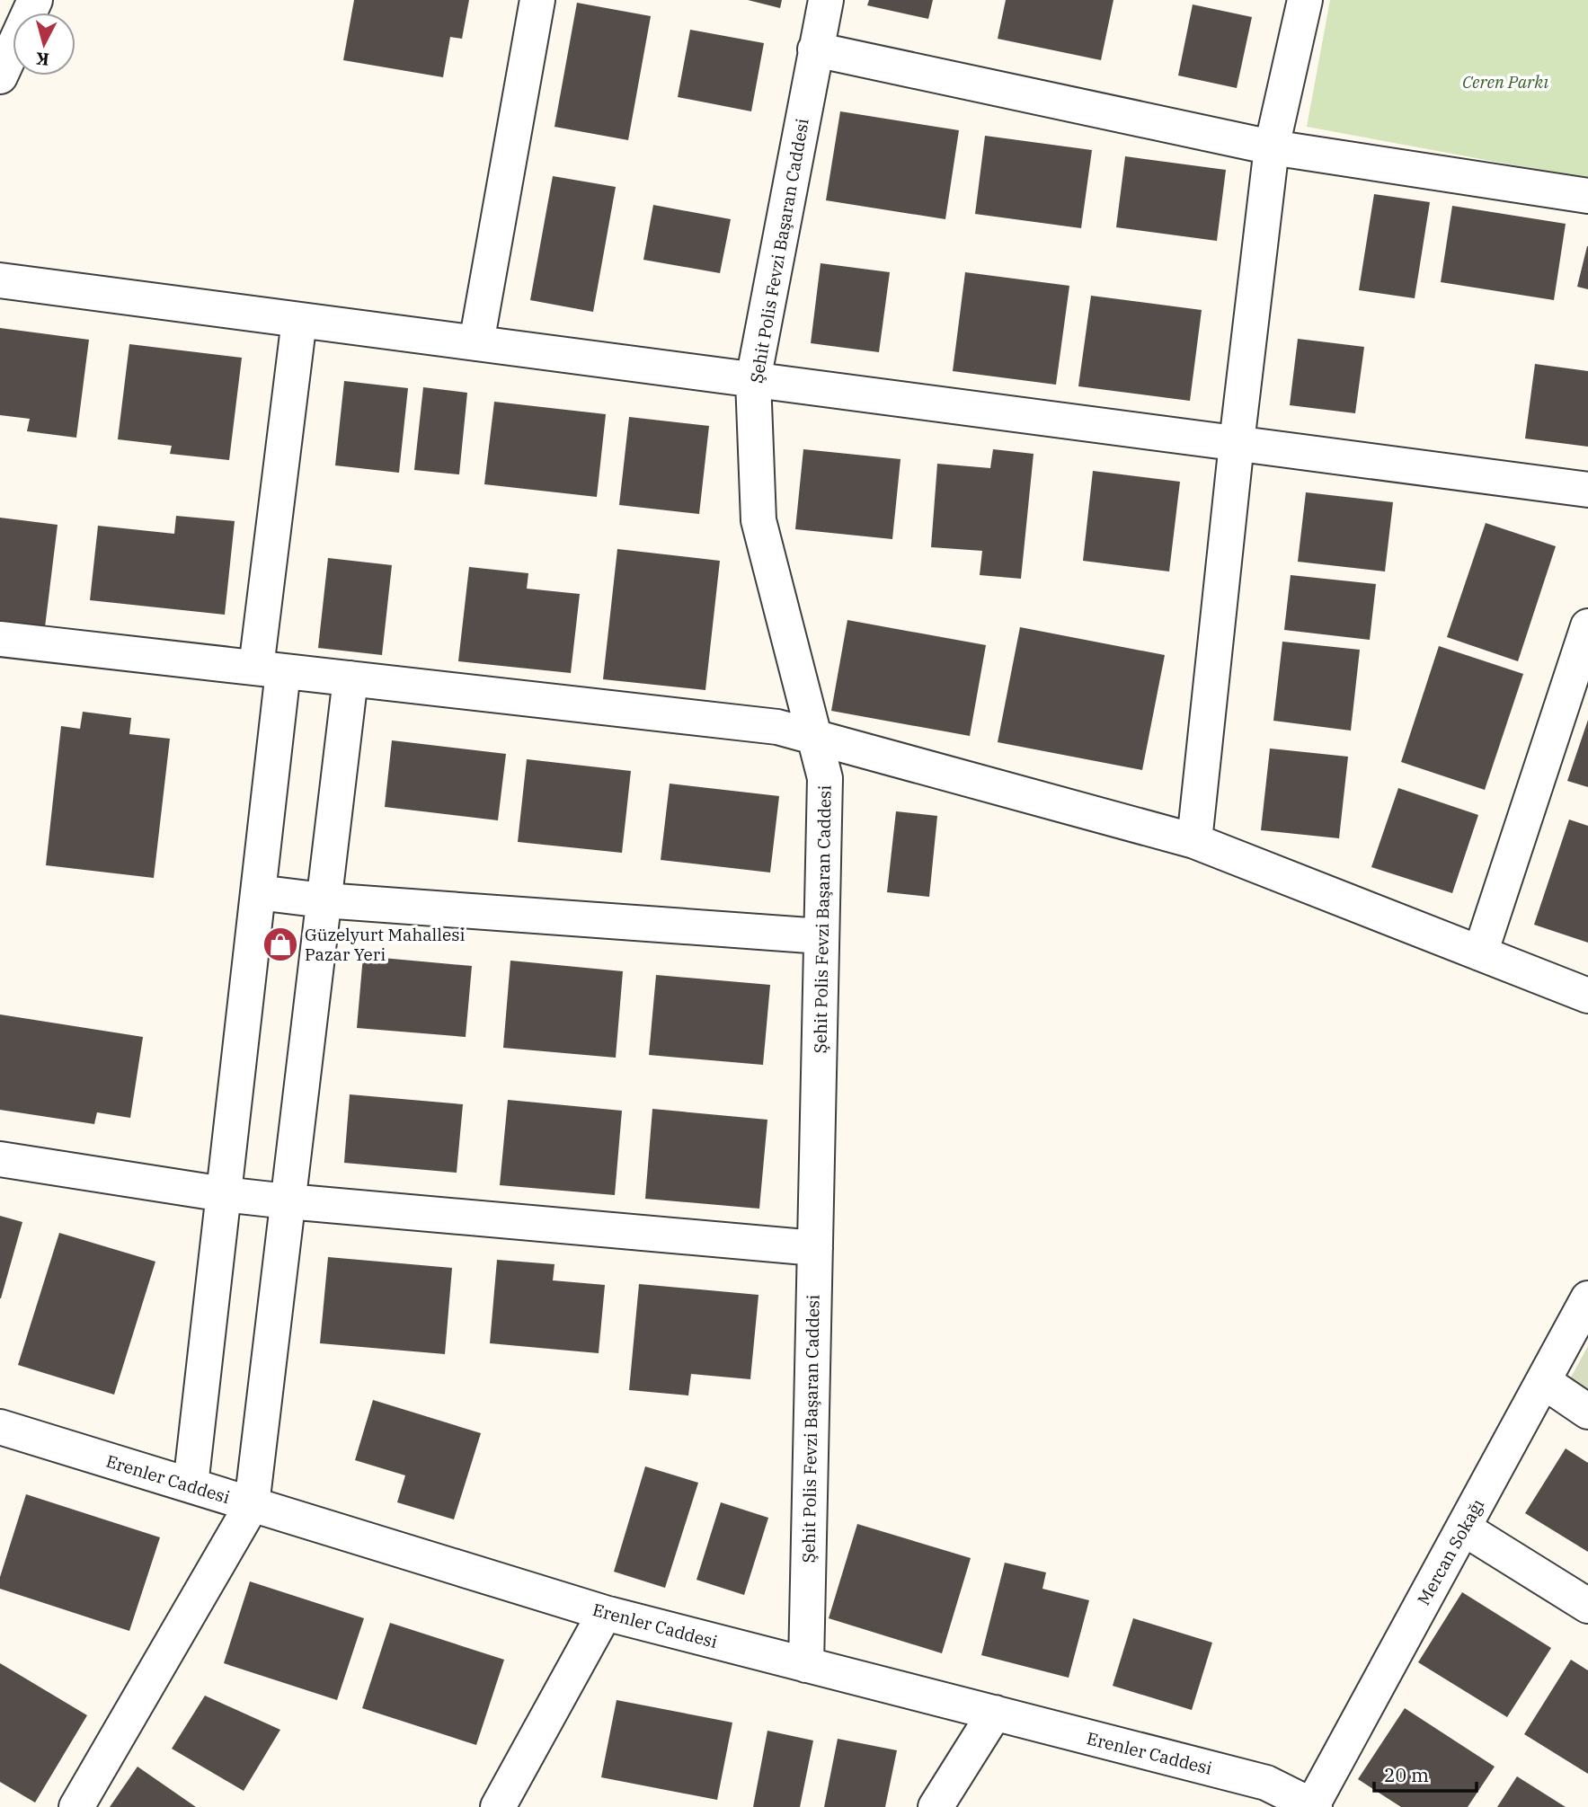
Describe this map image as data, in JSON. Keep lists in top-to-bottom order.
{
  "streets": {
    "street": ["Şehit Polis Fevzi Başaran Caddesi", "Erenler Caddesi", "Mercan Sokağı"]
  },
  "crossings": [
    ["Şehit Polis Fevzi Başaran Caddesi", "Erenler Caddesi"],
    ["Erenler Caddesi", "Mercan Sokağı"]
  ],
  "parks": ["Ceren Parkı"],
  "places": {
    "shop": ["Güzelyurt Mahallesi Pazar Yeri"]
  },
  "scale_bar": "20 m",
  "north": "bottom"
}
